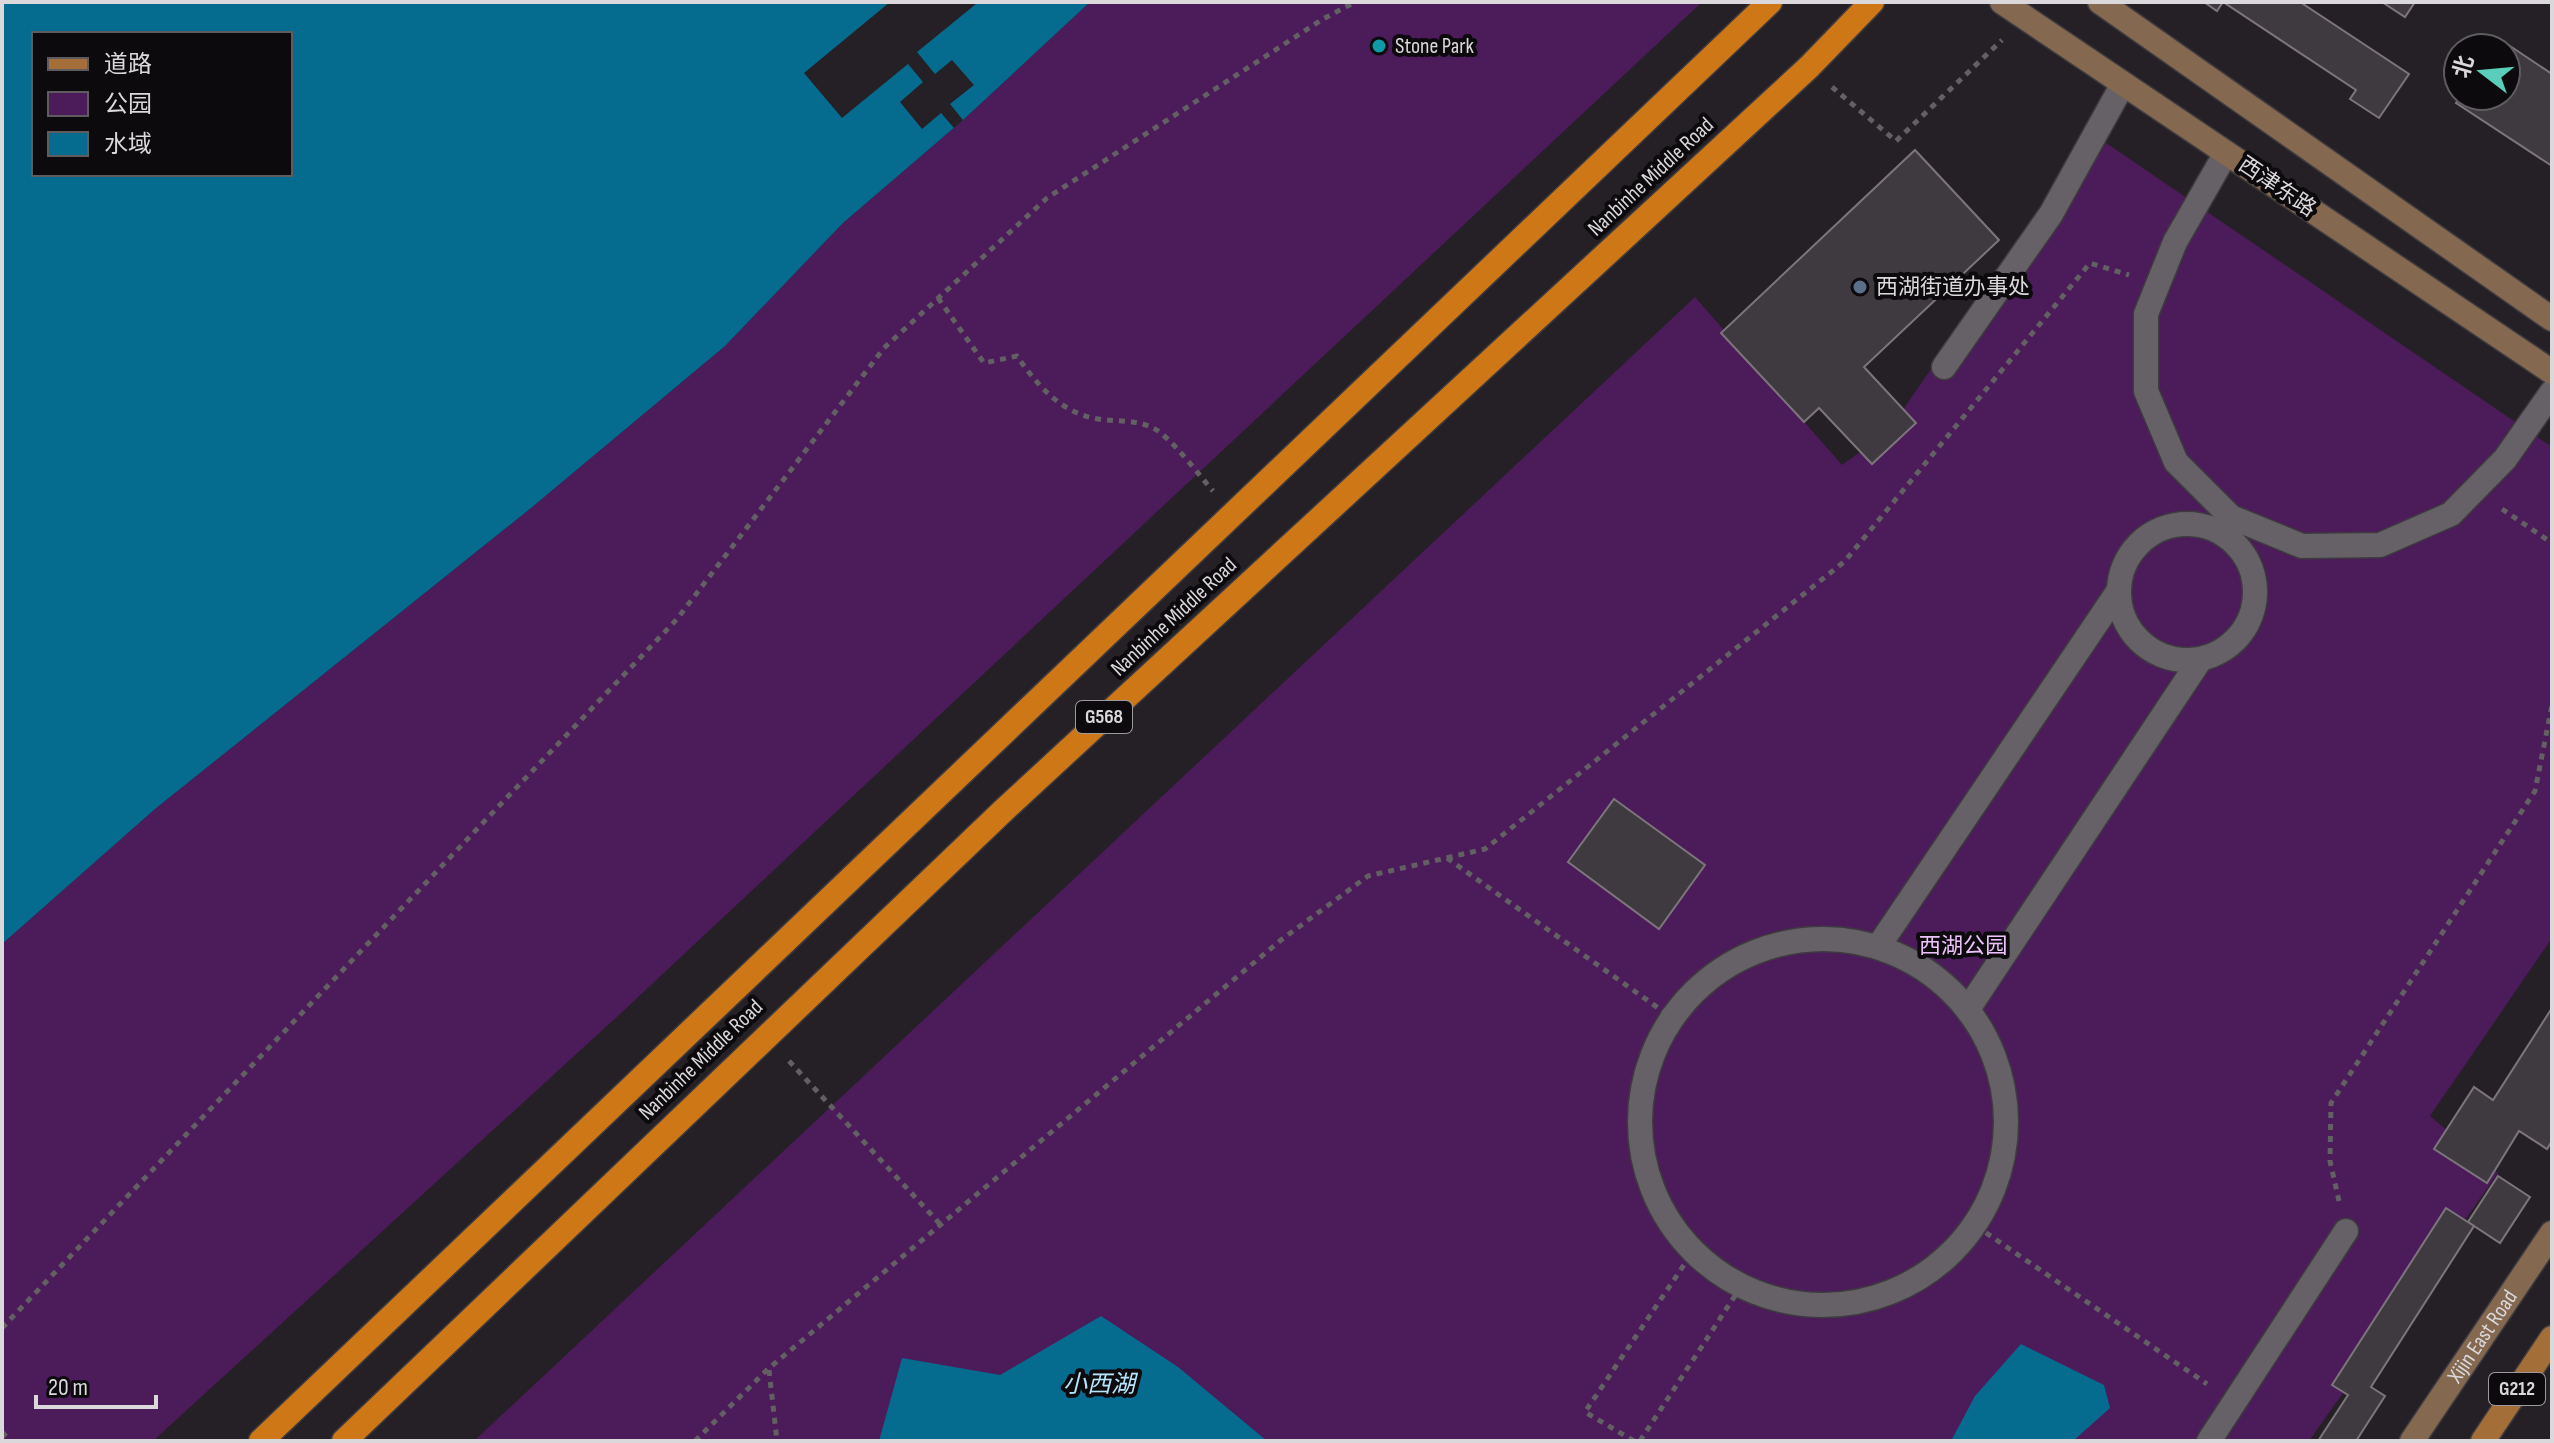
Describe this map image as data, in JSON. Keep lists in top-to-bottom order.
{
  "streets": {
    "highway": ["Nanbinhe Middle Road", "G568"],
    "main road": ["西津东路", "Xijin East Road", "G212"]
  },
  "water": ["小西湖"],
  "parks": ["西湖公园"],
  "places": ["Stone Park", "西湖街道办事处"],
  "legend": ["道路", "公园", "水域"],
  "scale_bar": "20 m",
  "north": "left"
}
